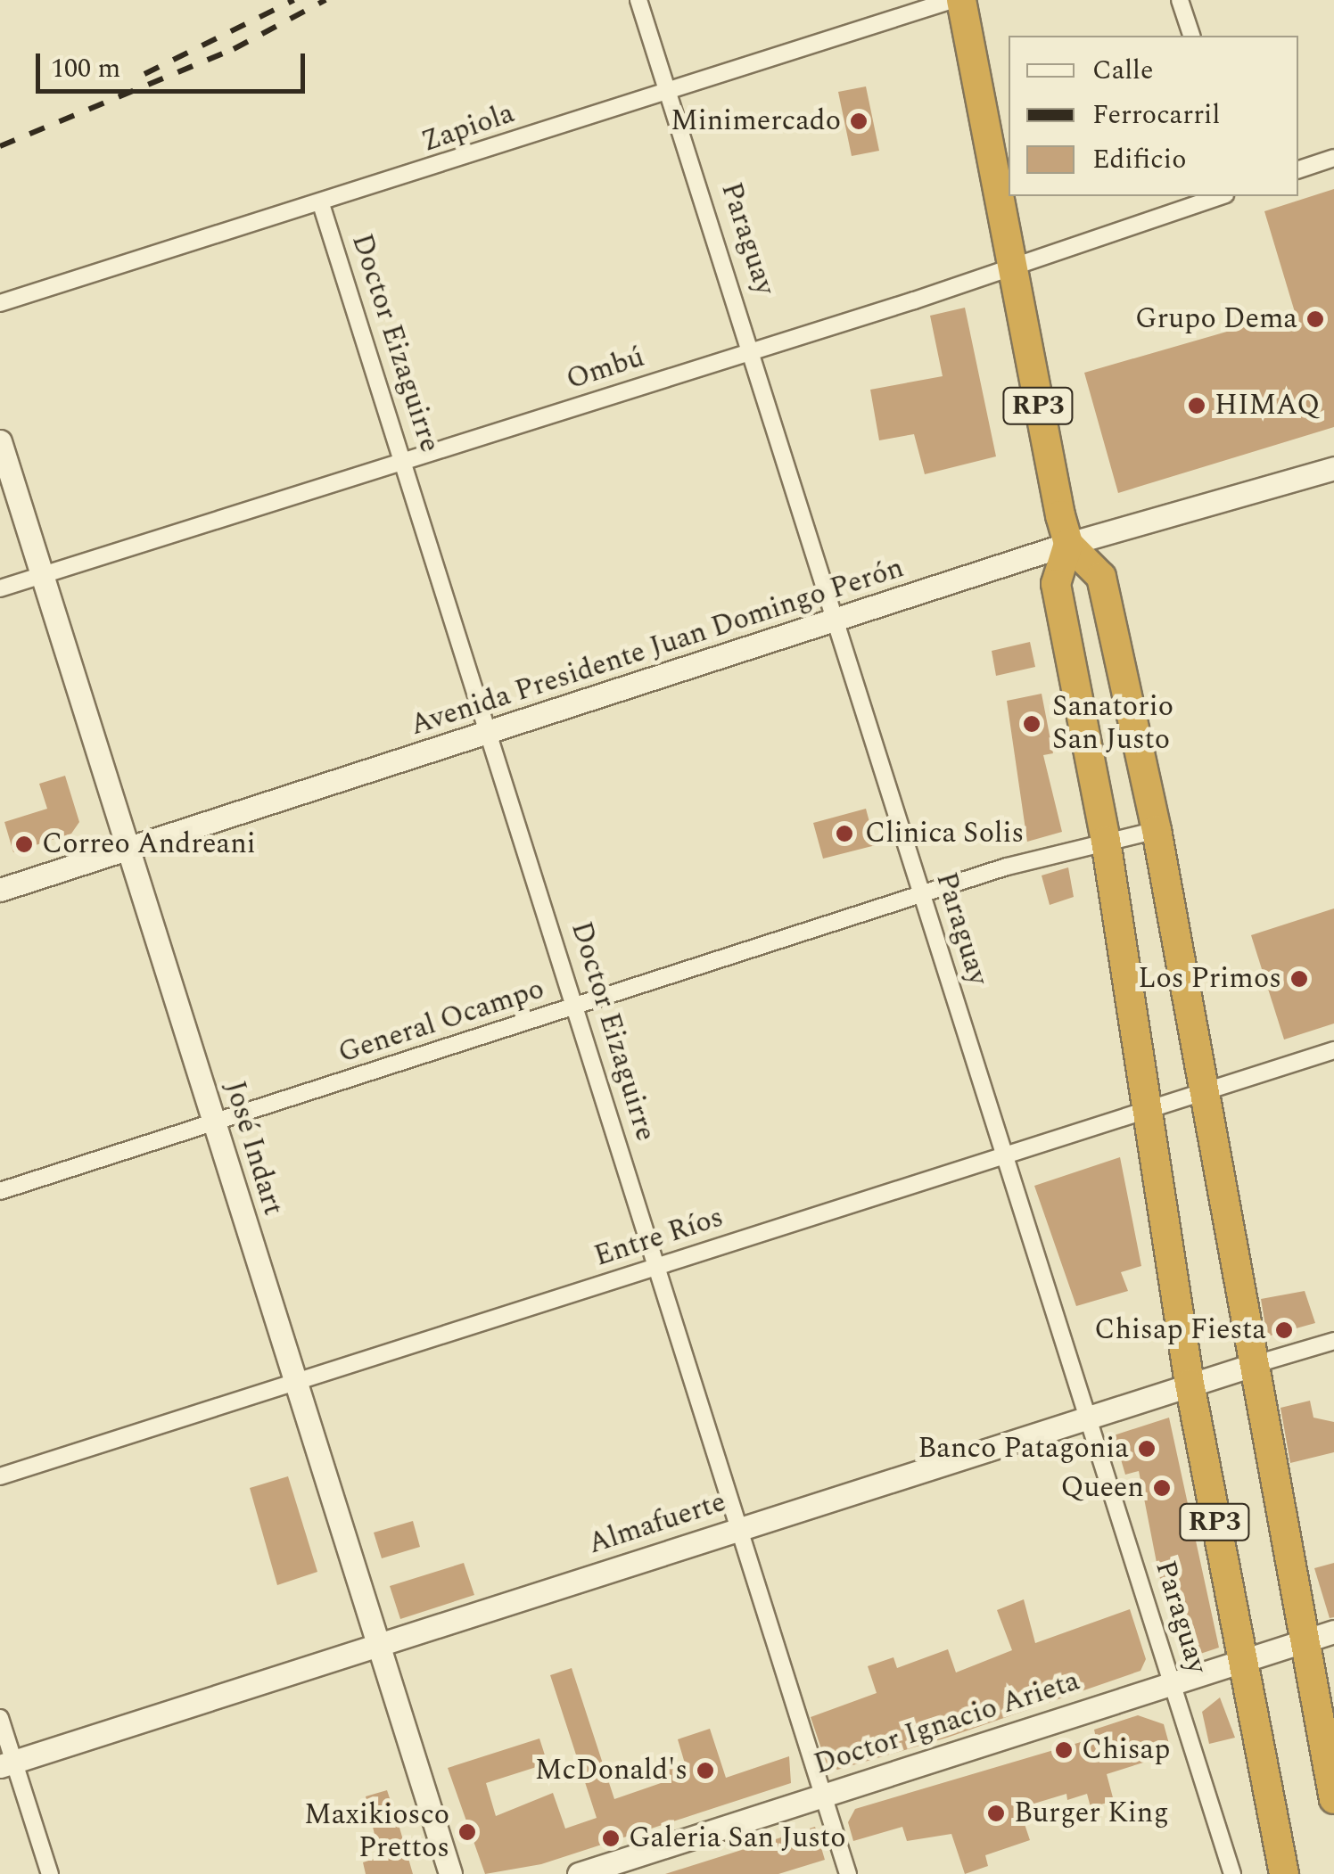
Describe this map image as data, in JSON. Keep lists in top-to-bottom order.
{
  "streets": {
    "highway": ["RP3"],
    "street": [
      "Zapiola",
      "Paraguay",
      "Doctor Eizaguirre",
      "Ombú",
      "Avenida Presidente Juan Domingo Perón",
      "General Ocampo",
      "José Indart",
      "Entre Ríos",
      "Almafuerte",
      "Doctor Ignacio Arieta"
    ]
  },
  "crossings": [
    ["Zapiola", "Paraguay"],
    ["Zapiola", "Doctor Eizaguirre"],
    ["Paraguay", "Ombú"],
    ["Paraguay", "Avenida Presidente Juan Domingo Perón"],
    ["Paraguay", "General Ocampo"],
    ["Paraguay", "Entre Ríos"],
    ["Paraguay", "Almafuerte"],
    ["Paraguay", "Doctor Ignacio Arieta"],
    ["Doctor Eizaguirre", "Ombú"],
    ["Doctor Eizaguirre", "Avenida Presidente Juan Domingo Perón"],
    ["Doctor Eizaguirre", "General Ocampo"],
    ["Doctor Eizaguirre", "Entre Ríos"],
    ["Doctor Eizaguirre", "Almafuerte"],
    ["Doctor Eizaguirre", "Doctor Ignacio Arieta"],
    ["Ombú", "RP3"],
    ["Ombú", "José Indart"],
    ["RP3", "Avenida Presidente Juan Domingo Perón"],
    ["RP3", "General Ocampo"],
    ["RP3", "Entre Ríos"],
    ["RP3", "Almafuerte"],
    ["RP3", "Doctor Ignacio Arieta"],
    ["Avenida Presidente Juan Domingo Perón", "José Indart"],
    ["General Ocampo", "José Indart"],
    ["José Indart", "Entre Ríos"],
    ["José Indart", "Almafuerte"]
  ],
  "places": [
    "Minimercado",
    "Grupo Dema",
    "HIMAQ",
    "Sanatorio San Justo",
    "Clinica Solis",
    "Correo Andreani",
    "Los Primos",
    "Chisap Fiesta",
    "Banco Patagonia",
    "Queen",
    "Chisap",
    "McDonald's",
    "Burger King",
    "Maxikiosco Prettos",
    "Galeria San Justo"
  ],
  "legend": ["Calle", "Ferrocarril", "Edificio"],
  "scale_bar": "100 m"
}
